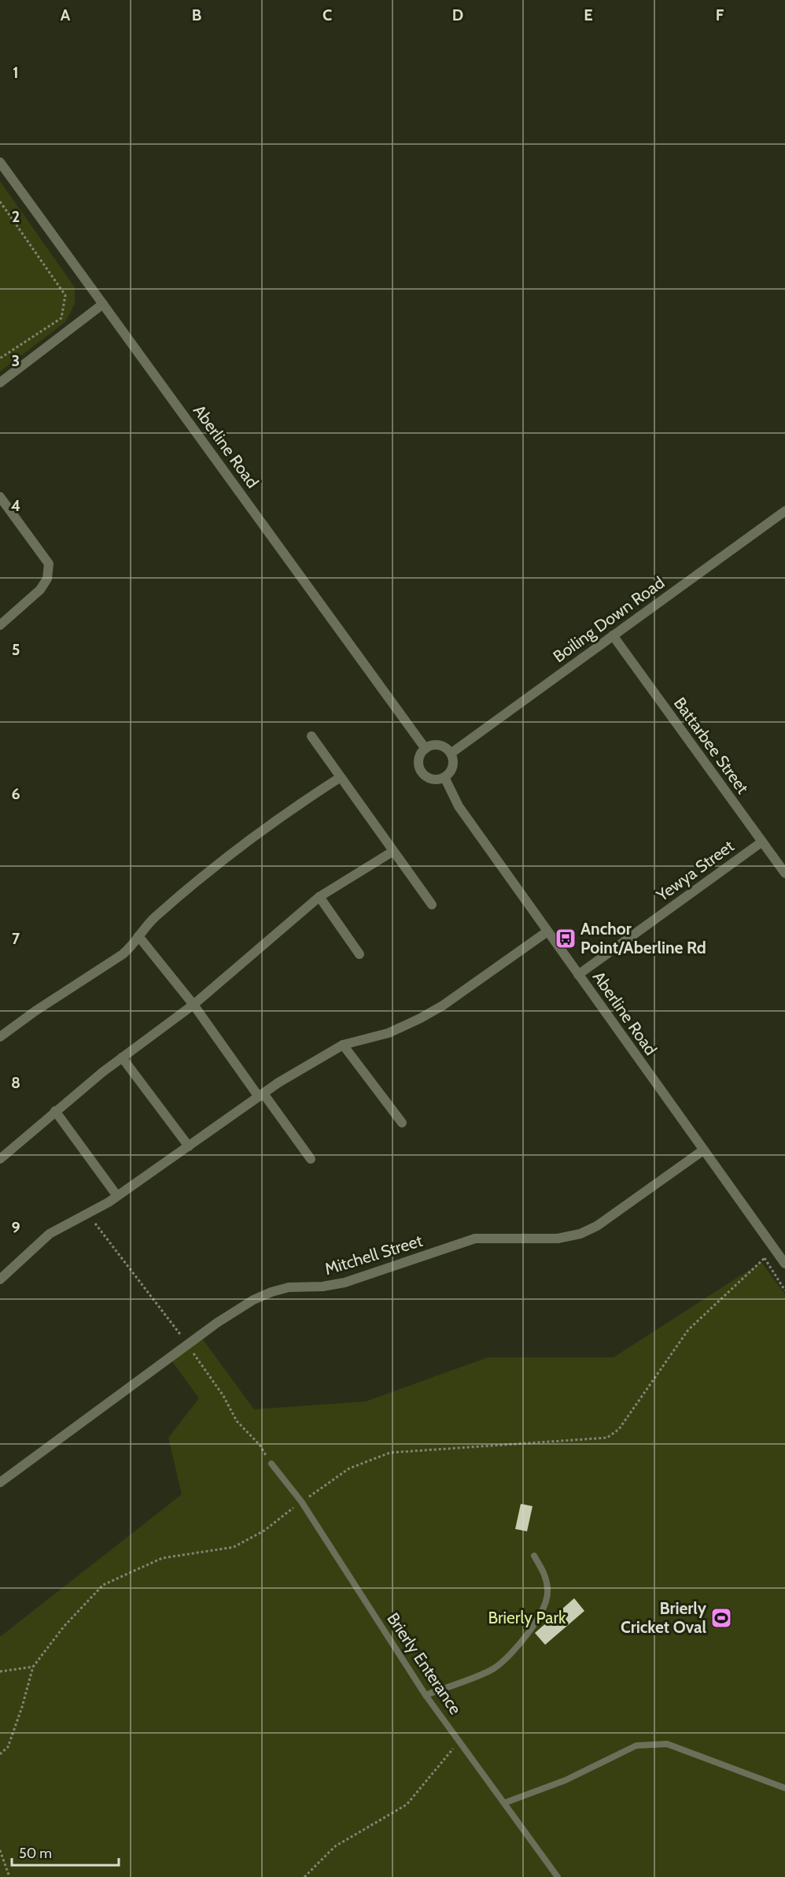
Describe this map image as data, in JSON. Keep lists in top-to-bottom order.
{
  "streets": {
    "street": [
      "Aberline Road",
      "Boiling Down Road",
      "Battarbee Street",
      "Yewya Street",
      "Mitchell Street"
    ],
    "lane": ["Brierly Enterance"]
  },
  "crossings": [
    ["Aberline Road", "Boiling Down Road"],
    ["Aberline Road", "Yewya Street"],
    ["Aberline Road", "Mitchell Street"],
    ["Boiling Down Road", "Battarbee Street"],
    ["Battarbee Street", "Yewya Street"]
  ],
  "parks": ["Brierly Park"],
  "places": {
    "bus stop": ["Anchor Point/Aberline Rd"],
    "sports": ["Brierly Cricket Oval"]
  },
  "scale_bar": "50 m",
  "grid": {
    "columns": [
      "A",
      "B",
      "C",
      "D",
      "E",
      "F"
    ],
    "rows": [
      "1",
      "2",
      "3",
      "4",
      "5",
      "6",
      "7",
      "8",
      "9"
    ]
  }
}
